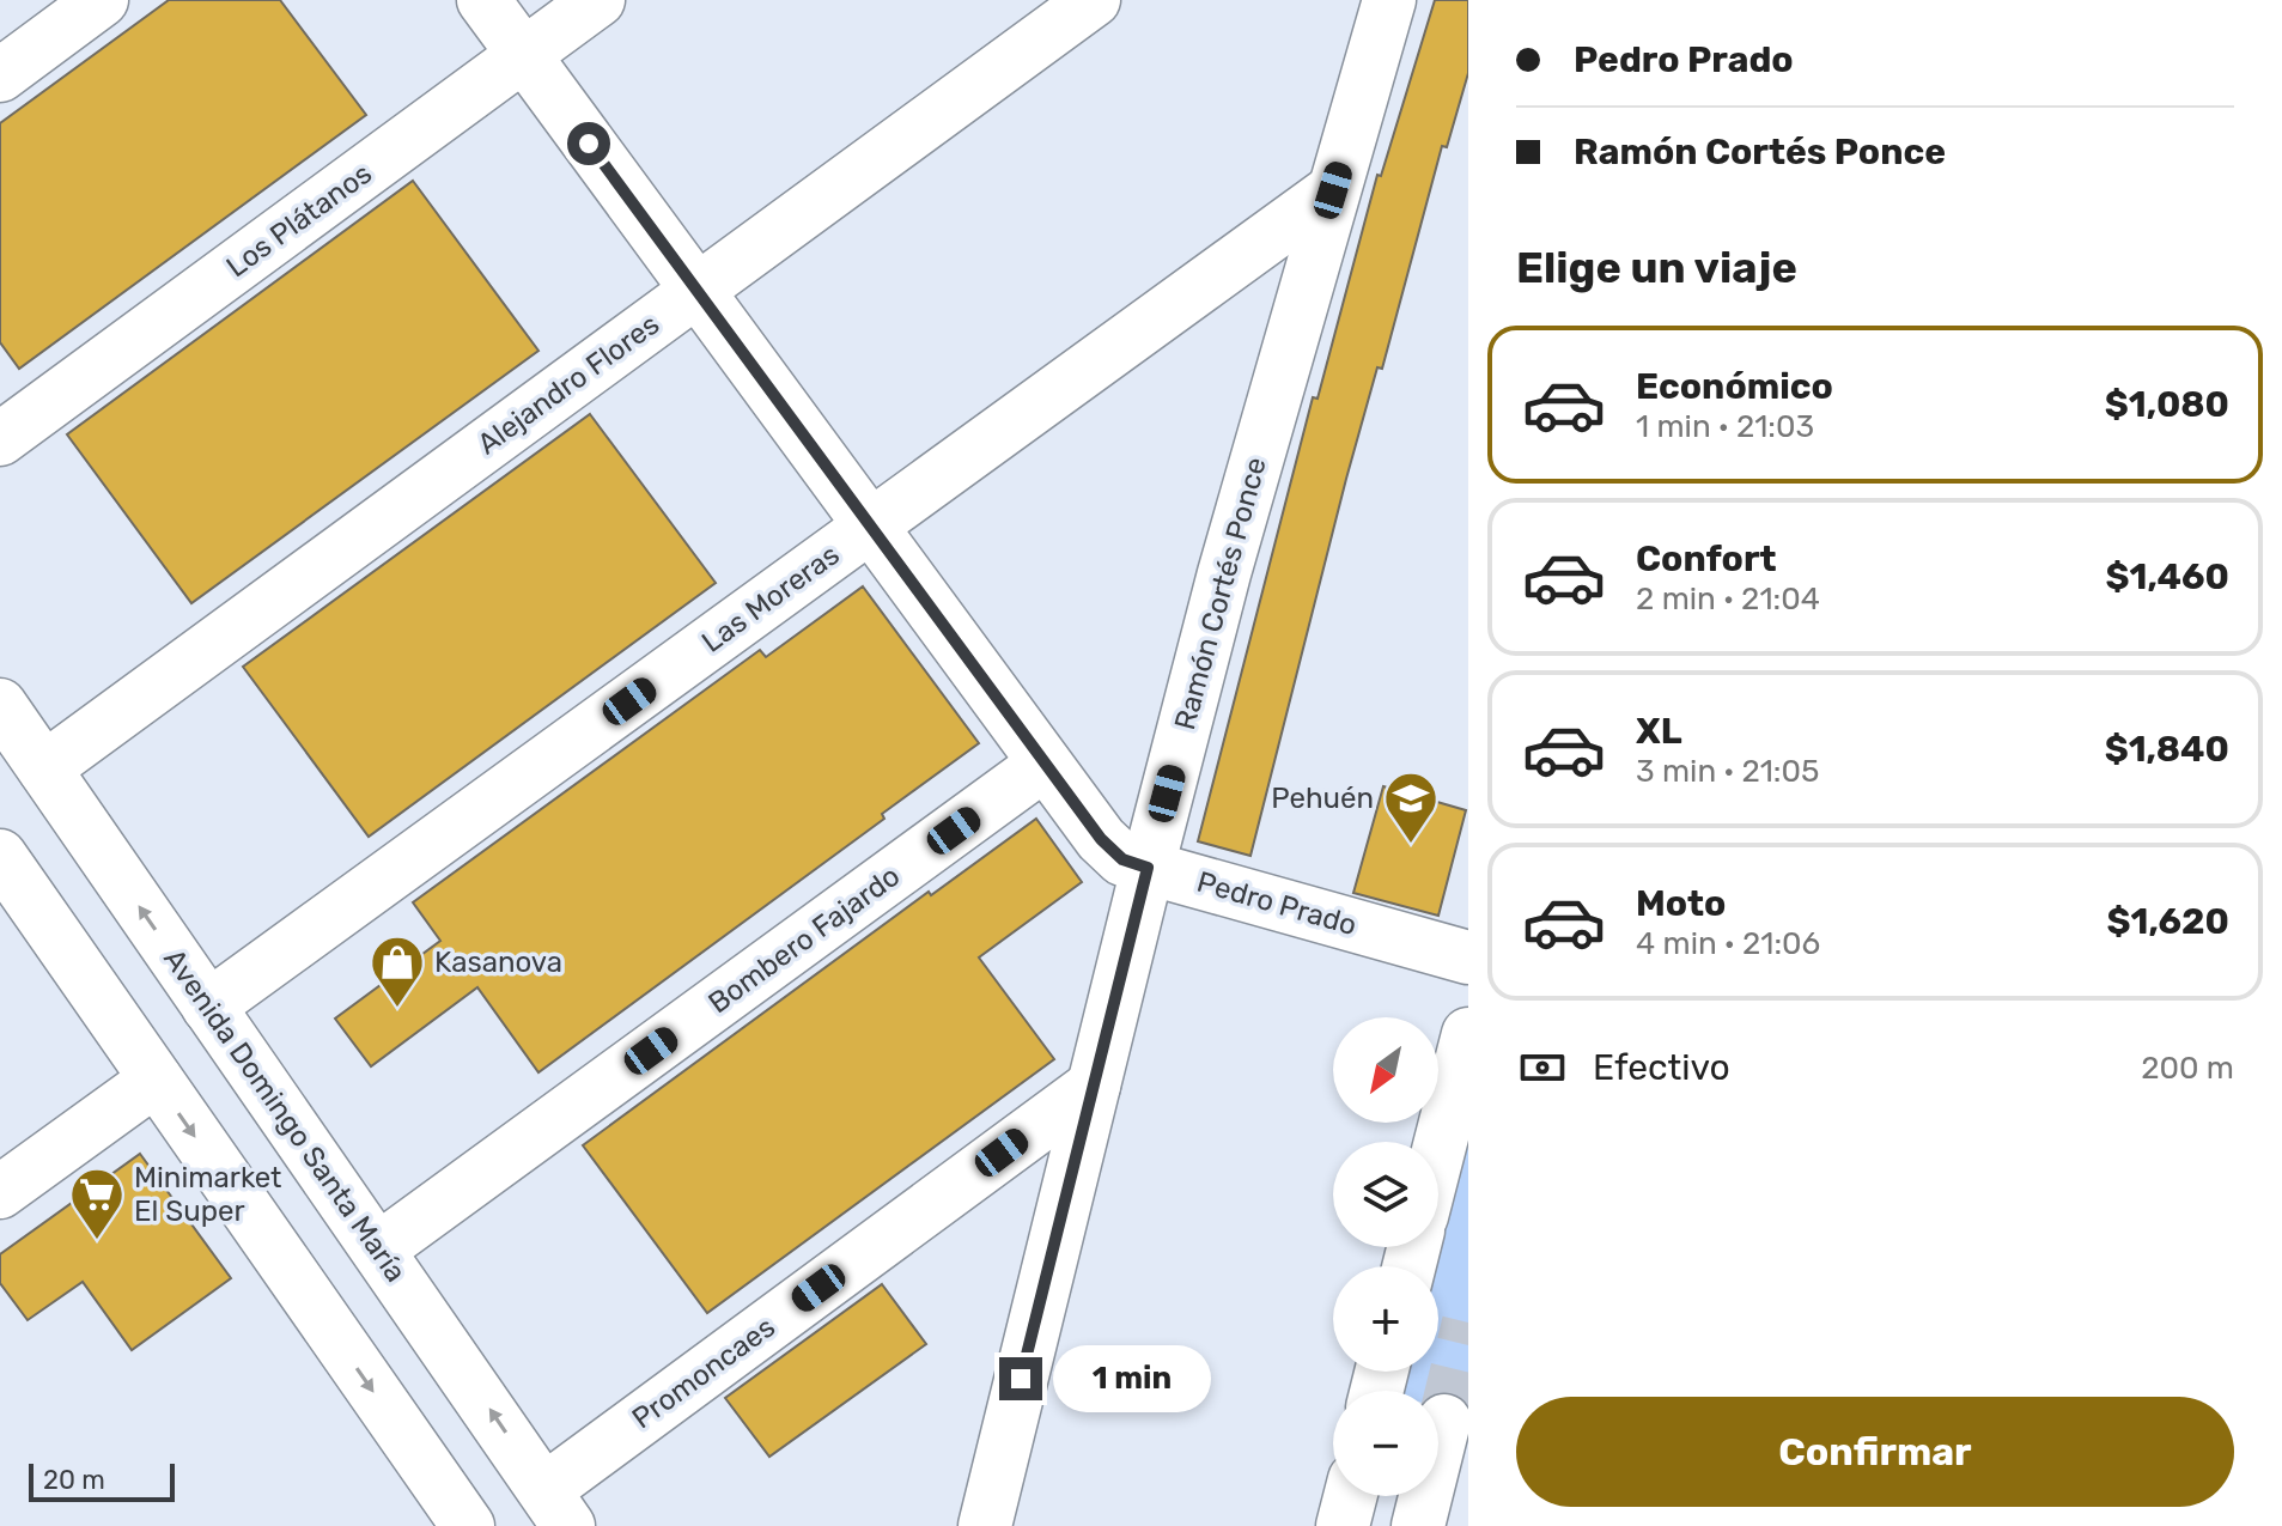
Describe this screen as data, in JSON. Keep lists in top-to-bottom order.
{
  "streets": {
    "main road": [
      "Los Plátanos",
      "Alejandro Flores",
      "Ramón Cortés Ponce",
      "Las Moreras",
      "Pedro Prado",
      "Bombero Fajardo",
      "Avenida Domingo Santa María",
      "Promoncaes"
    ]
  },
  "crossings": [
    ["Los Plátanos", "Pedro Prado"],
    ["Alejandro Flores", "Pedro Prado"],
    ["Alejandro Flores", "Avenida Domingo Santa María"],
    ["Ramón Cortés Ponce", "Las Moreras"],
    ["Ramón Cortés Ponce", "Pedro Prado"],
    ["Ramón Cortés Ponce", "Promoncaes"],
    ["Las Moreras", "Pedro Prado"],
    ["Las Moreras", "Avenida Domingo Santa María"],
    ["Pedro Prado", "Bombero Fajardo"],
    ["Bombero Fajardo", "Avenida Domingo Santa María"],
    ["Avenida Domingo Santa María", "Promoncaes"]
  ],
  "places": {
    "school or university": ["Pehuén"],
    "shop": ["Kasanova"],
    "supermarket": ["Minimarket El Super"]
  },
  "scale_bar": "20 m",
  "north": "bottom left",
  "page": {
    "banner": ["Pedro Prado", "Ramón Cortés Ponce"],
    "heading": "Elige un viaje",
    "list": [
      {
        "name": "Económico",
        "note": "1 min · 21:03",
        "value": "$1,080"
      },
      {
        "name": "Confort",
        "note": "2 min · 21:04",
        "value": "$1,460"
      },
      {
        "name": "XL",
        "note": "3 min · 21:05",
        "value": "$1,840"
      },
      {
        "name": "Moto",
        "note": "4 min · 21:06",
        "value": "$1,620"
      }
    ],
    "pay": ["Efectivo", "200 m"],
    "map_buttons": ["+", "−"],
    "bubble": "1 min",
    "buttons": "Confirmar",
    "scale": "20 m"
  }
}
